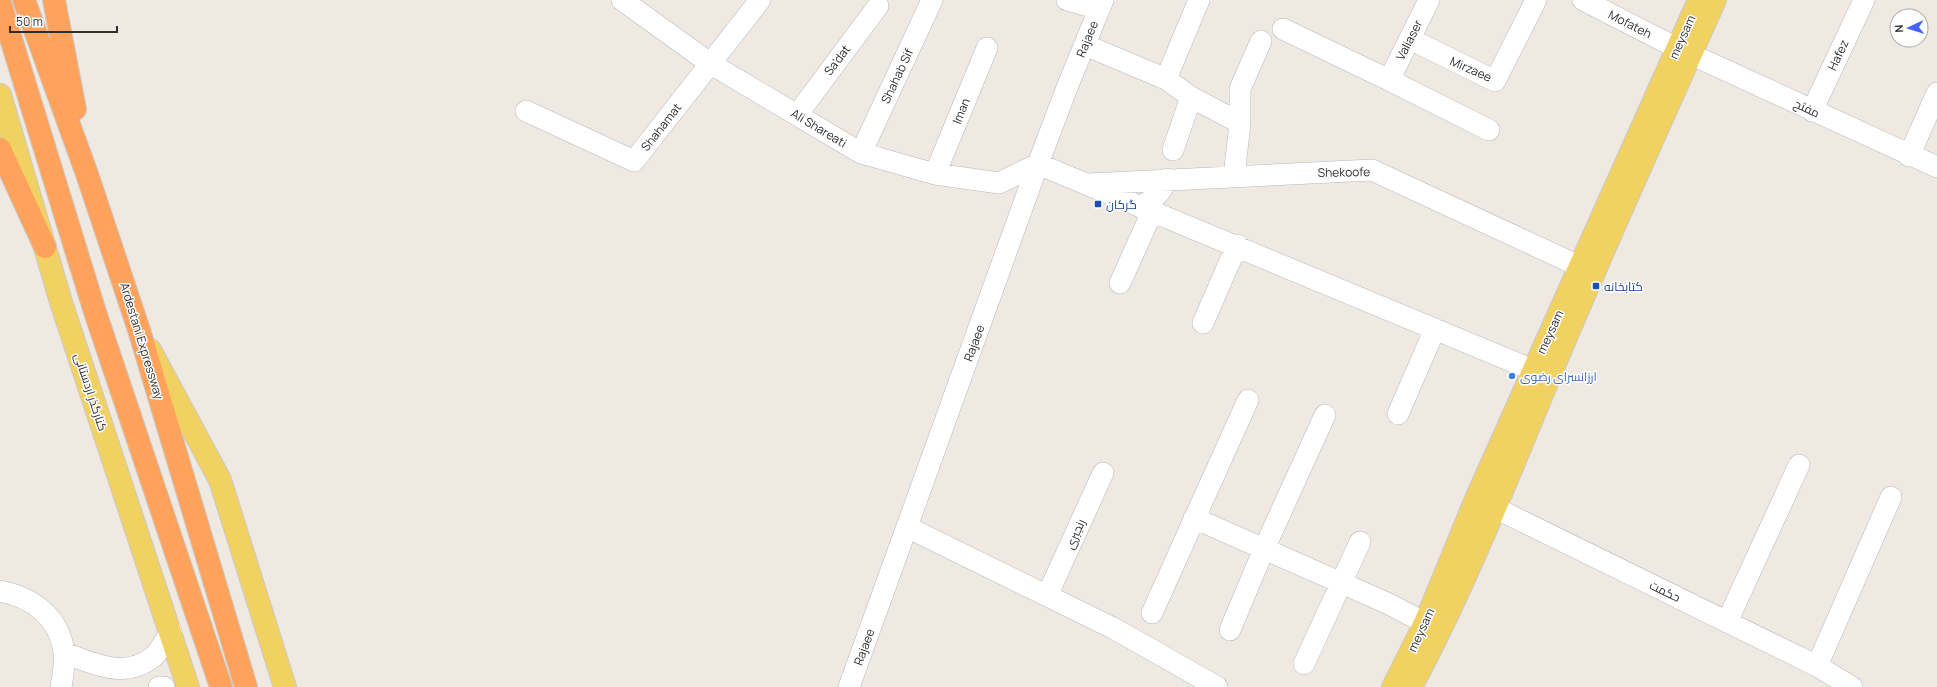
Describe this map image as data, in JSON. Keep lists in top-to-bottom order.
{
  "streets": {
    "highway": ["Ardestani Expressway"],
    "main road": ["meysam", "کنارگذر اردستانی"],
    "street": [
      "Mofateh",
      "Rajaee",
      "Valiaser",
      "Hafez",
      "Sa'dat",
      "Mirzaee",
      "Shahab Sif",
      "مفتح",
      "Iman",
      "Shahamat",
      "Ali Shareati",
      "Shekoofe",
      "رنجبری",
      "حکمت"
    ]
  },
  "crossings": [
    ["Mofateh", "meysam"],
    ["Mofateh", "مفتح"],
    ["meysam", "مفتح"],
    ["meysam", "Shekoofe"],
    ["meysam", "حکمت"],
    ["Rajaee", "Ali Shareati"],
    ["Valiaser", "Mirzaee"],
    ["Hafez", "مفتح"],
    ["Sa'dat", "Ali Shareati"],
    ["Shahab Sif", "Ali Shareati"],
    ["Iman", "Ali Shareati"],
    ["Shahamat", "Ali Shareati"]
  ],
  "places": {
    "transit": ["گرکان", "کتابخانه"],
    "other": ["ارزانسرای رضوی"]
  },
  "scale_bar": "50 m",
  "north": "left"
}
